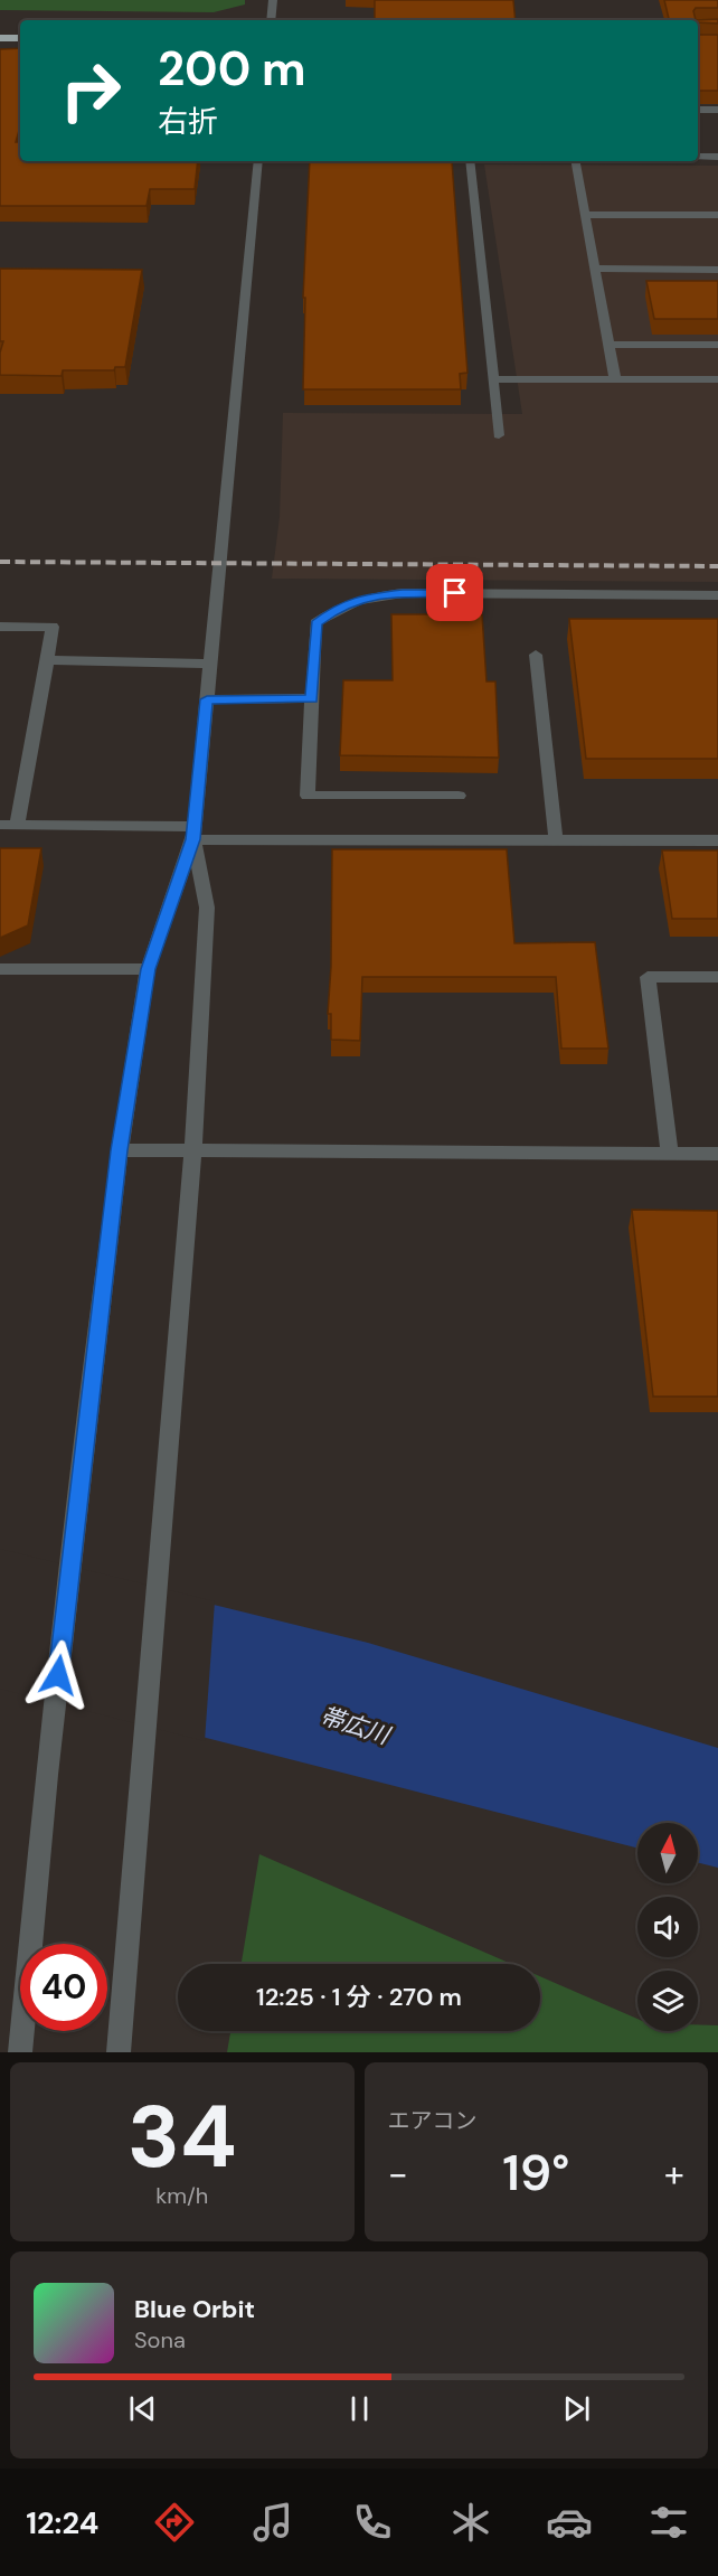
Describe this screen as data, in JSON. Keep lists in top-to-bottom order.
{
  "water": ["帯広川"],
  "north": "top",
  "page": {
    "turn": ["200 m", "右折"],
    "limit": "40",
    "trip": "12:25 · 1 分 · 270 m",
    "tile": [
      ["34", "km/h"],
      "エアコン"
    ],
    "heat": ["−", "19°", "+"],
    "song": ["Blue Orbit", "Sona"],
    "tabs": "12:24"
  }
}
